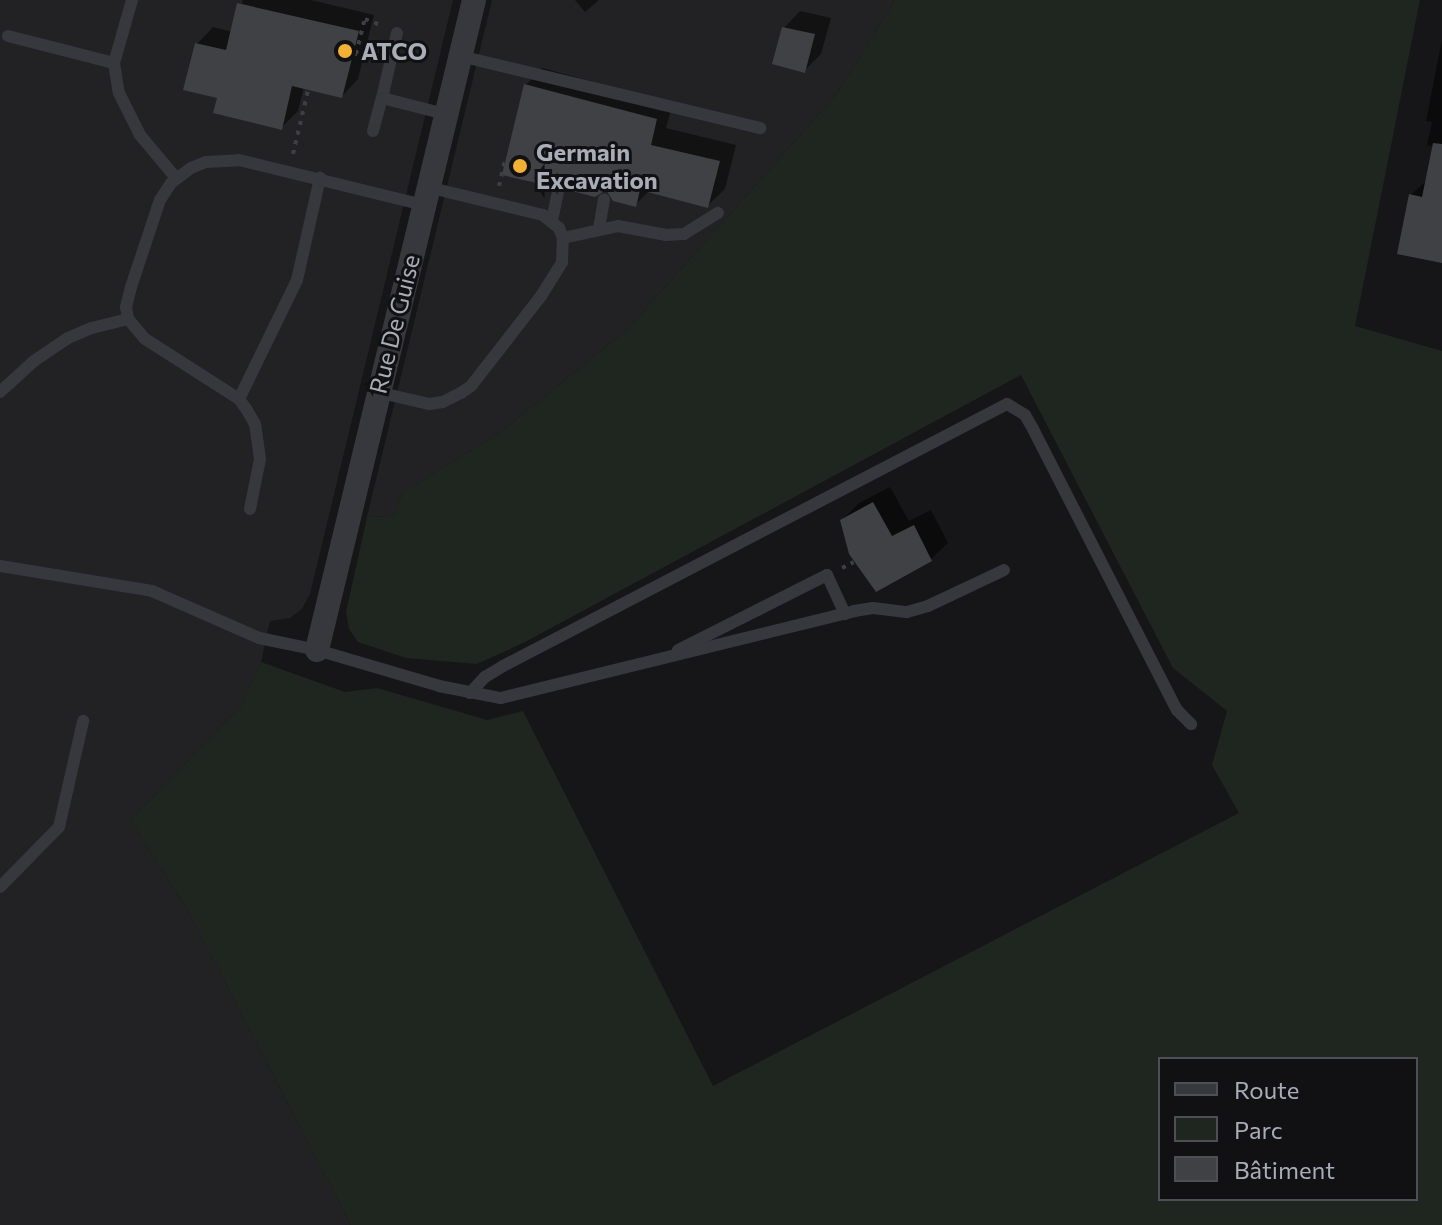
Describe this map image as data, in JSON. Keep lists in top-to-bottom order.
{
  "streets": {
    "street": ["Rue De Guise"]
  },
  "places": ["ATCO", "Germain Excavation"],
  "legend": ["Route", "Parc", "Bâtiment"]
}
